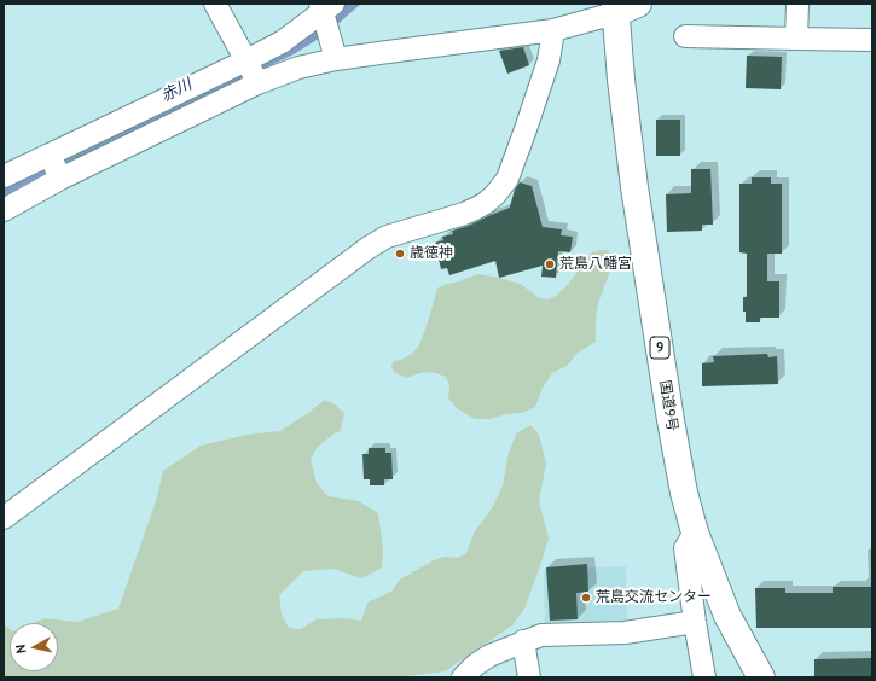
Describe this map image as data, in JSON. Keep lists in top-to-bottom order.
{
  "streets": {
    "highway": ["9", "国道9号"]
  },
  "water": ["赤川"],
  "places": ["歳徳神", "荒島八幡宮", "荒島交流センター"],
  "north": "left"
}
